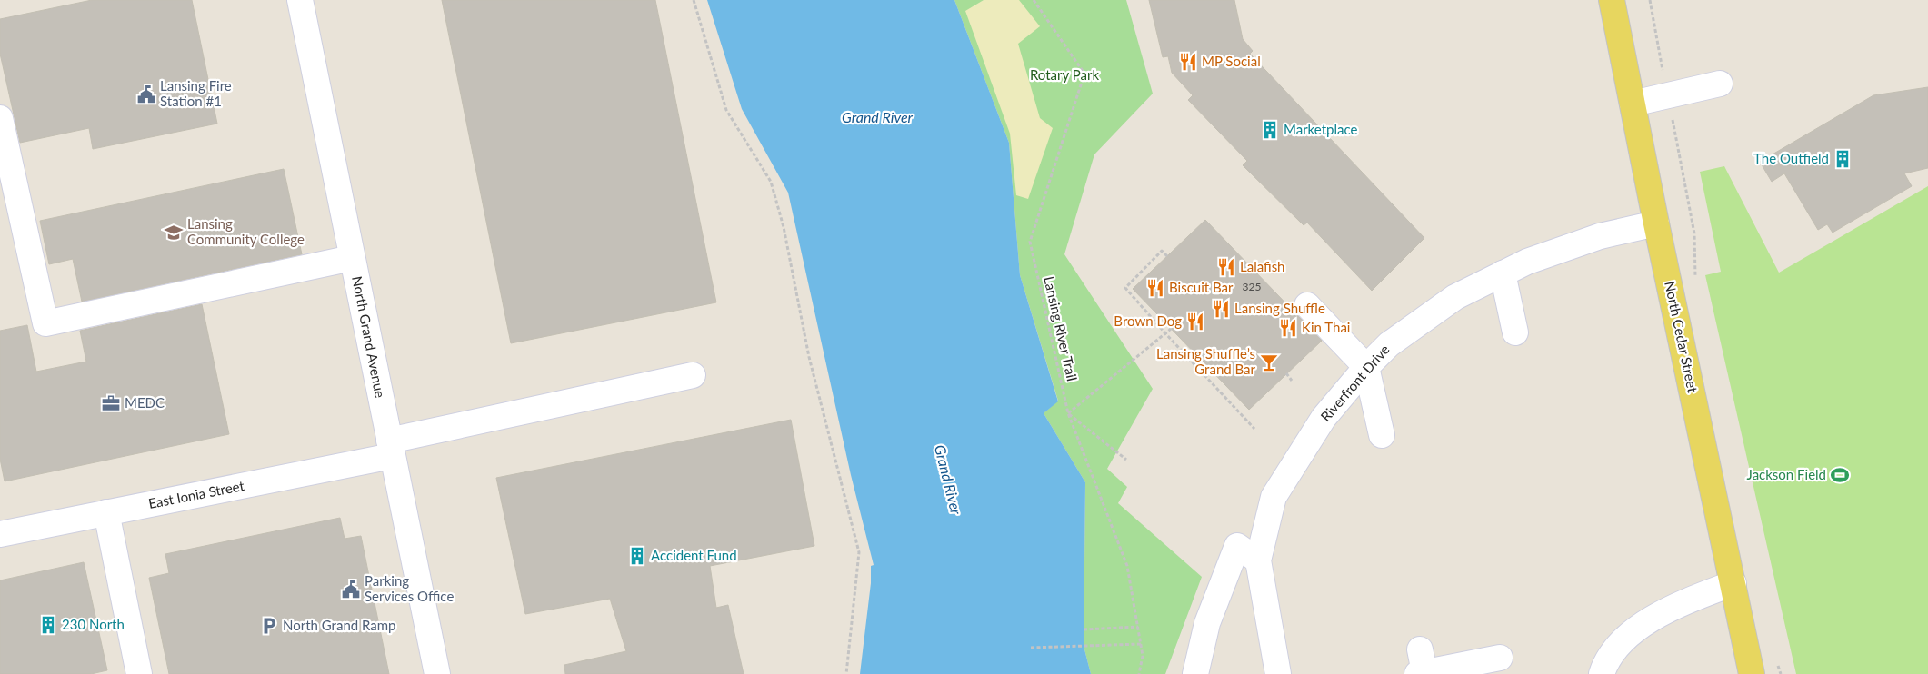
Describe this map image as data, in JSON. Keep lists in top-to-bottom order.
{
  "streets": {
    "main road": ["North Cedar Street"],
    "street": ["North Grand Avenue", "Riverfront Drive", "East Ionia Street"],
    "path": ["Lansing River Trail"]
  },
  "crossings": [
    ["North Grand Avenue", "East Ionia Street"],
    ["North Cedar Street", "Riverfront Drive"]
  ],
  "water": ["Grand River"],
  "parks": ["Rotary Park"],
  "places": {
    "restaurant": [
      "MP Social",
      "Lalafish",
      "Biscuit Bar",
      "Lansing Shuffle",
      "Brown Dog",
      "Kin Thai"
    ],
    "public building": ["Lansing Fire Station #1", "Parking Services Office"],
    "building": [
      "Marketplace",
      "The Outfield",
      "Accident Fund",
      "230 North"
    ],
    "school or university": ["Lansing Community College"],
    "bar": ["Lansing Shuffle’s Grand Bar"],
    "office": ["MEDC"],
    "sports": ["Jackson Field"],
    "parking": ["North Grand Ramp"]
  },
  "house_numbers": ["325"]
}
